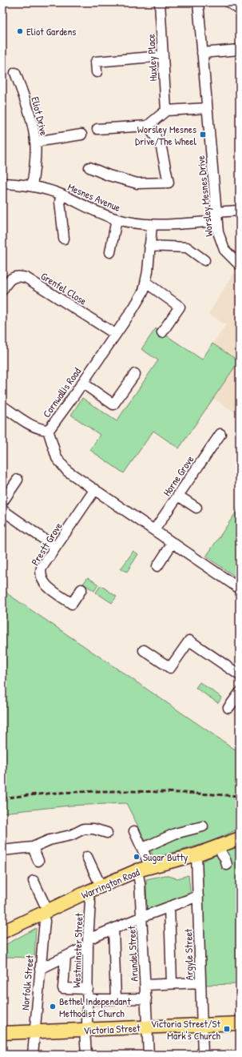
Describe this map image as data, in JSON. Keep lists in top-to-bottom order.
{
  "streets": {
    "main road": ["Warrington Road", "Victoria Street"],
    "street": [
      "Huxley Place",
      "Eliot Drive",
      "Worsley Mesnes Drive",
      "Mesnes Avenue",
      "Grenfel Close",
      "Cornwallis Road",
      "Horne Grove",
      "Prestt Grove",
      "Westminster Street",
      "Arundel Street",
      "Argyle Street",
      "Norfolk Street"
    ]
  },
  "crossings": [
    ["Eliot Drive", "Mesnes Avenue"],
    ["Worsley Mesnes Drive", "Mesnes Avenue"],
    ["Mesnes Avenue", "Cornwallis Road"],
    ["Grenfel Close", "Cornwallis Road"],
    ["Cornwallis Road", "Horne Grove"],
    ["Cornwallis Road", "Prestt Grove"],
    ["Warrington Road", "Westminster Street"],
    ["Warrington Road", "Arundel Street"],
    ["Warrington Road", "Argyle Street"],
    ["Warrington Road", "Norfolk Street"],
    ["Westminster Street", "Victoria Street"],
    ["Arundel Street", "Victoria Street"],
    ["Argyle Street", "Victoria Street"],
    ["Norfolk Street", "Victoria Street"]
  ],
  "places": {
    "other": ["Eliot Gardens", "Sugar Butty", "Bethel Independant Methodist Church"],
    "transit": ["Worsley Mesnes Drive/The Wheel", "Victoria Street/St Mark's Church"]
  }
}
